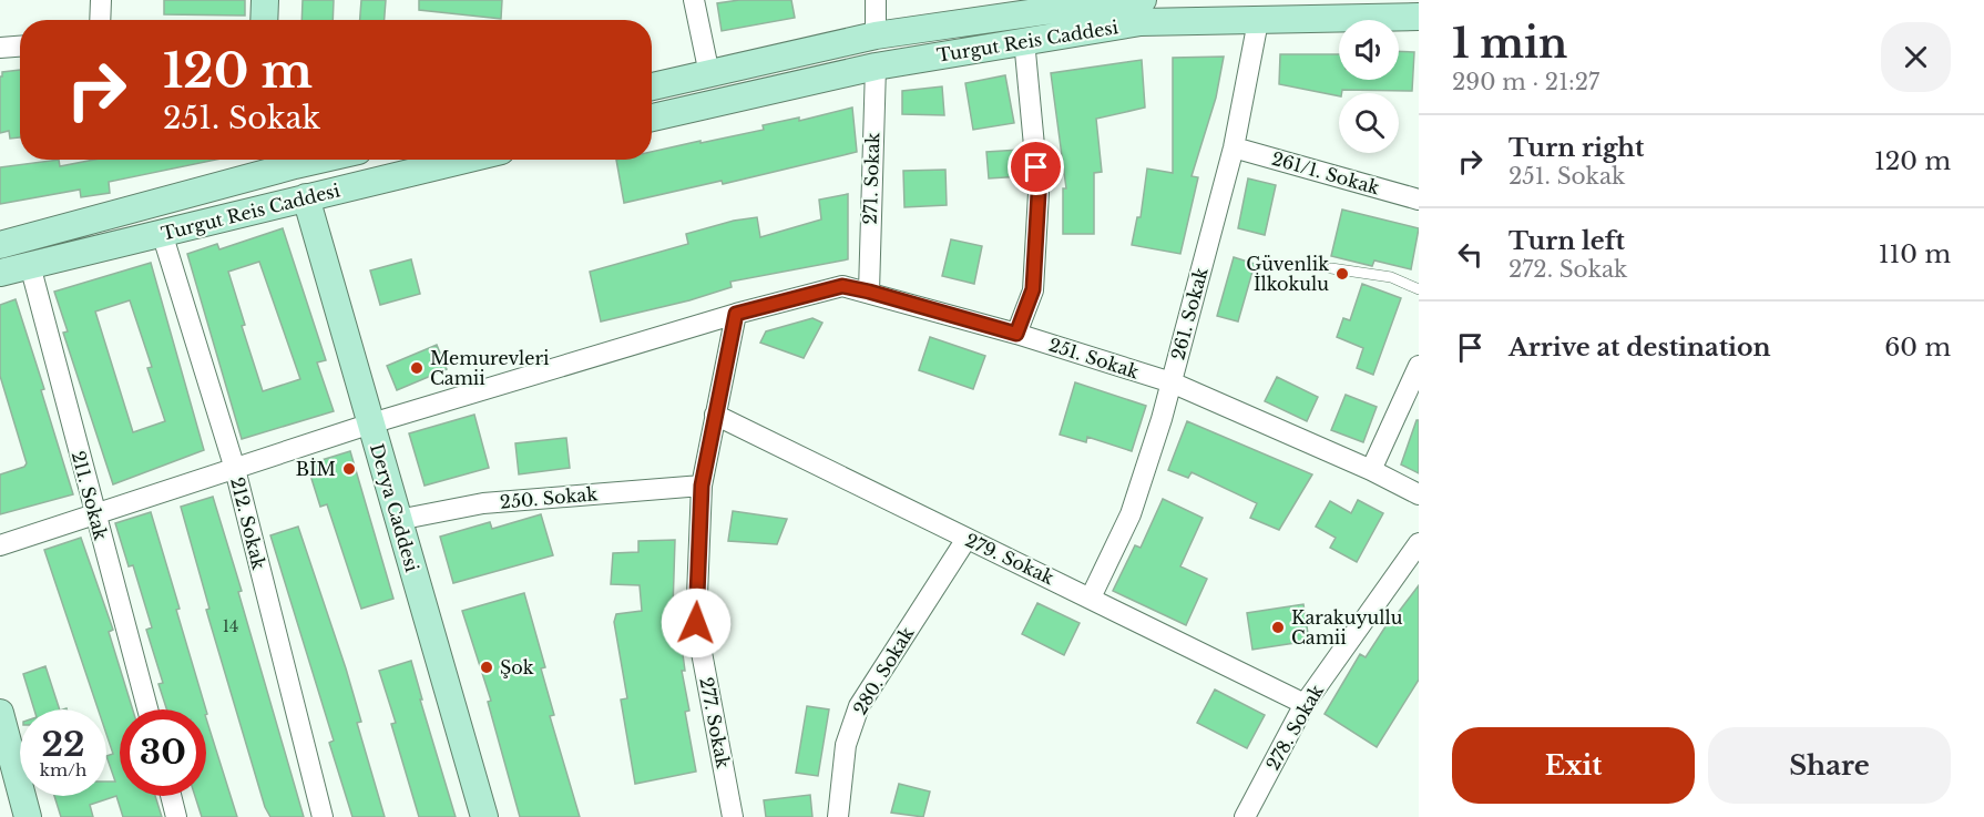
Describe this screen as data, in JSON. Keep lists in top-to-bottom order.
{
  "streets": {
    "main road": ["Turgut Reis Caddesi", "Derya Caddesi"],
    "street": [
      "261/1. Sokak",
      "271. Sokak",
      "261. Sokak",
      "251. Sokak",
      "211. Sokak",
      "250. Sokak",
      "212. Sokak",
      "279. Sokak",
      "280. Sokak",
      "277. Sokak",
      "278. Sokak"
    ]
  },
  "crossings": [
    ["Turgut Reis Caddesi", "271. Sokak"],
    ["Turgut Reis Caddesi", "261. Sokak"],
    ["Turgut Reis Caddesi", "211. Sokak"],
    ["Turgut Reis Caddesi", "Derya Caddesi"],
    ["Turgut Reis Caddesi", "212. Sokak"],
    ["261/1. Sokak", "261. Sokak"],
    ["271. Sokak", "251. Sokak"],
    ["261. Sokak", "251. Sokak"],
    ["261. Sokak", "279. Sokak"],
    ["251. Sokak", "211. Sokak"],
    ["251. Sokak", "Derya Caddesi"],
    ["251. Sokak", "212. Sokak"],
    ["251. Sokak", "277. Sokak"],
    ["250. Sokak", "Derya Caddesi"],
    ["250. Sokak", "277. Sokak"],
    ["279. Sokak", "280. Sokak"],
    ["279. Sokak", "277. Sokak"],
    ["279. Sokak", "278. Sokak"]
  ],
  "places": [
    "Güvenlik İlkokulu",
    "Memurevleri Camii",
    "BİM",
    "Karakuyullu Camii",
    "Şok"
  ],
  "house_numbers": ["14"],
  "page": {
    "heading": ["1 min", "290 m · 21:27"],
    "turn": ["120 m", "251. Sokak"],
    "list": [
      {
        "name": "Turn right",
        "note": "251. Sokak",
        "value": "120 m"
      },
      {
        "name": "Turn left",
        "note": "272. Sokak",
        "value": "110 m"
      },
      {
        "name": "Arrive at destination",
        "value": "60 m"
      }
    ],
    "speed": "22 km/h",
    "limit": "30",
    "buttons": ["Exit", "Share"]
  }
}
